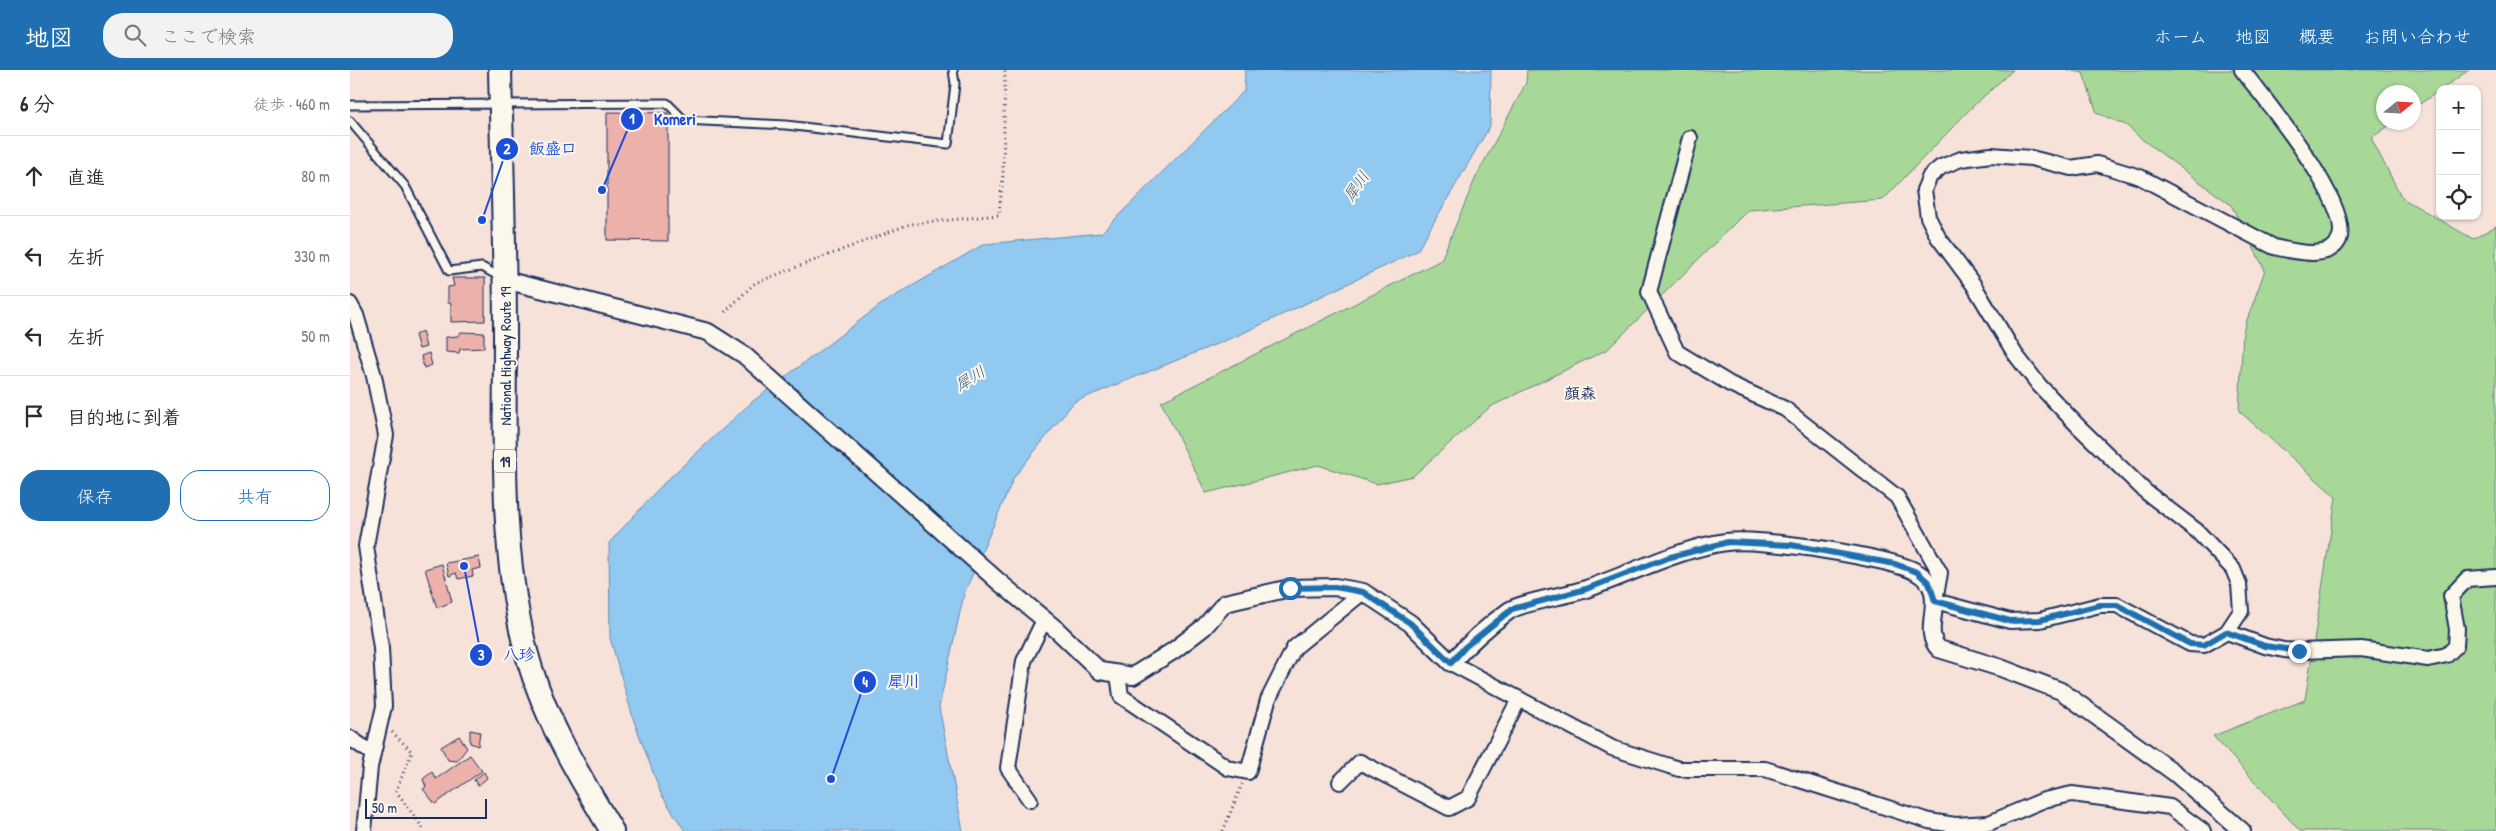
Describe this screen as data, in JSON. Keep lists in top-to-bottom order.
{
  "streets": {
    "highway": ["National Highway Route 19", "19"]
  },
  "districts": ["顔森"],
  "water": ["犀川"],
  "places": [
    "Komeri",
    "飯盛口",
    "八珍",
    "犀川"
  ],
  "scale_bar": "50 m",
  "north": "right",
  "page": {
    "header": "地図",
    "search": "ここで検索",
    "nav": [
      "ホーム",
      "地図",
      "概要",
      "お問い合わせ"
    ],
    "heading": ["6 分", "徒歩 · 460 m"],
    "map_buttons": ["+", "−"],
    "list": [
      ["直進", "80 m"],
      ["左折", "330 m"],
      ["左折", "50 m"],
      "目的地に到着"
    ],
    "buttons": ["保存", "共有"],
    "scale": "50 m"
  }
}
